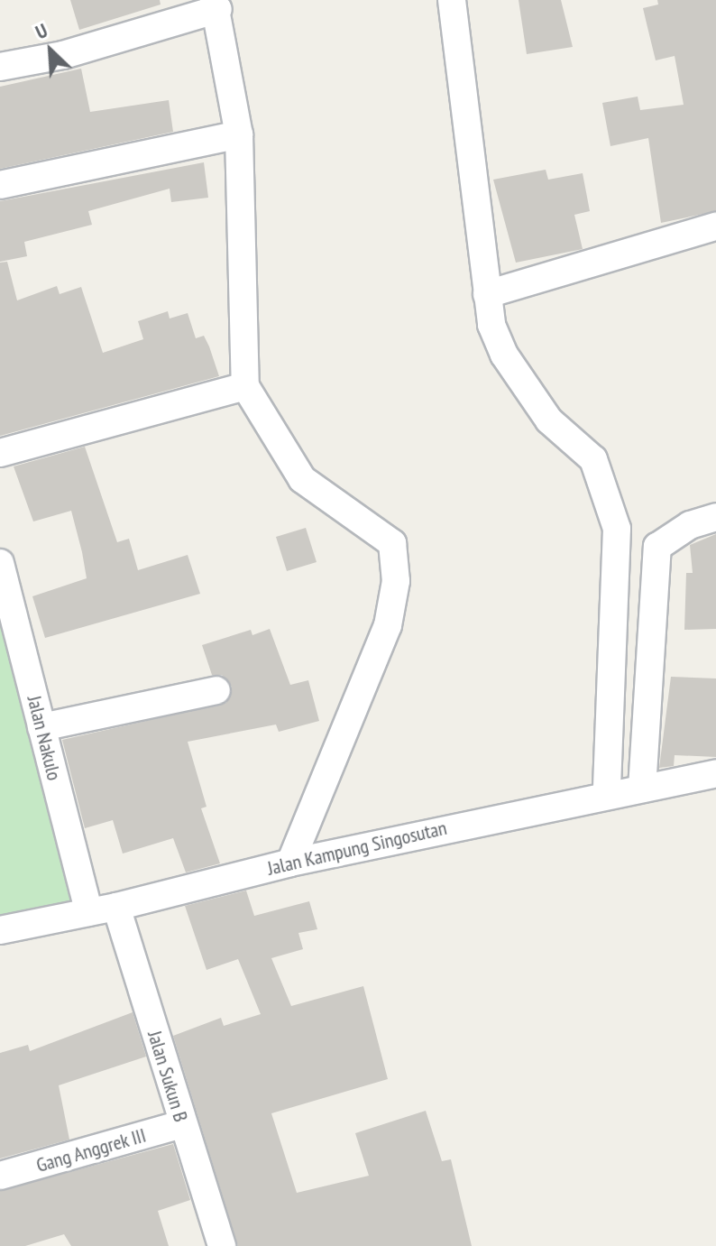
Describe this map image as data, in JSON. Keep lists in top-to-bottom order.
{
  "streets": {
    "street": [
      "Jalan Nakulo",
      "Jalan Kampung Singosutan",
      "Jalan Sukun B",
      "Gang Anggrek III"
    ]
  },
  "crossings": [
    ["Jalan Nakulo", "Jalan Kampung Singosutan"],
    ["Jalan Kampung Singosutan", "Jalan Sukun B"],
    ["Jalan Sukun B", "Gang Anggrek III"]
  ],
  "north": "top left"
}
